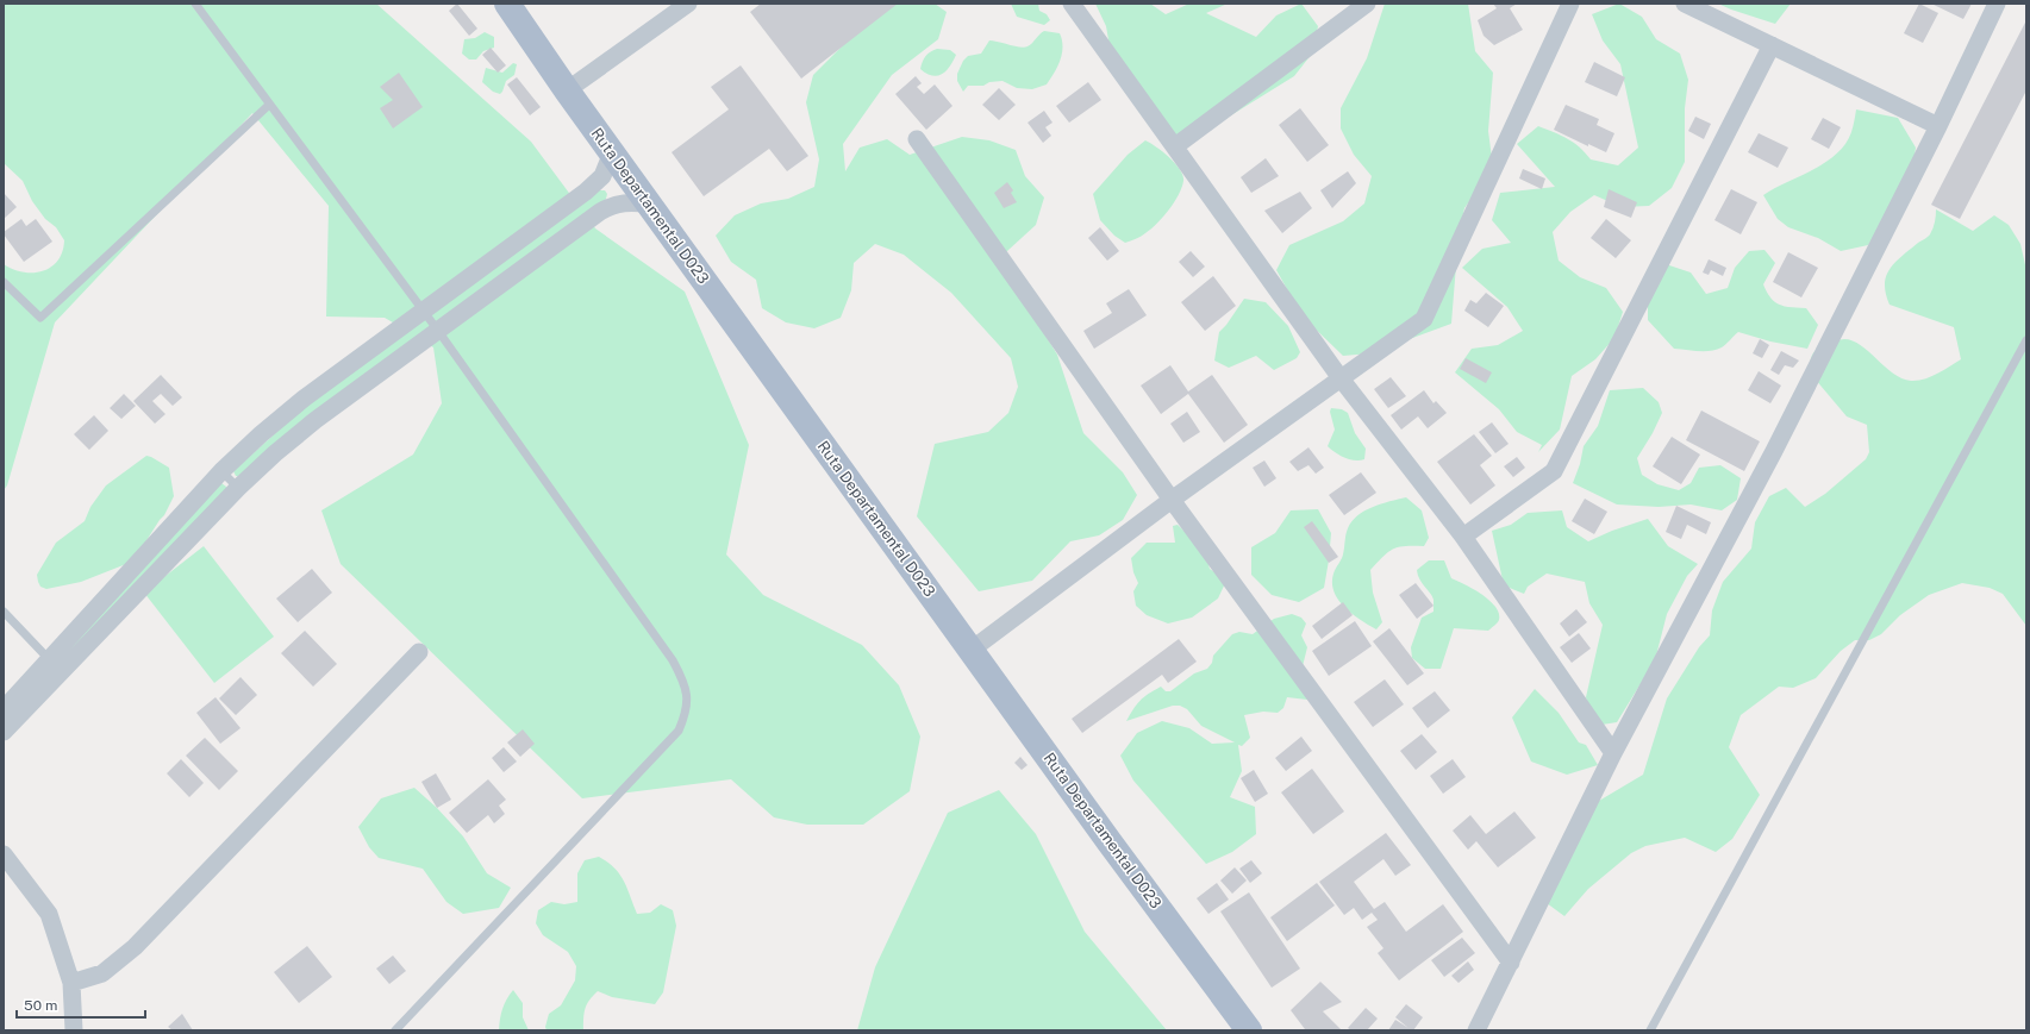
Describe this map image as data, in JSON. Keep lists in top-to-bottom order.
{
  "streets": {
    "main road": ["Ruta Departamental D023"]
  },
  "scale_bar": "50 m"
}
